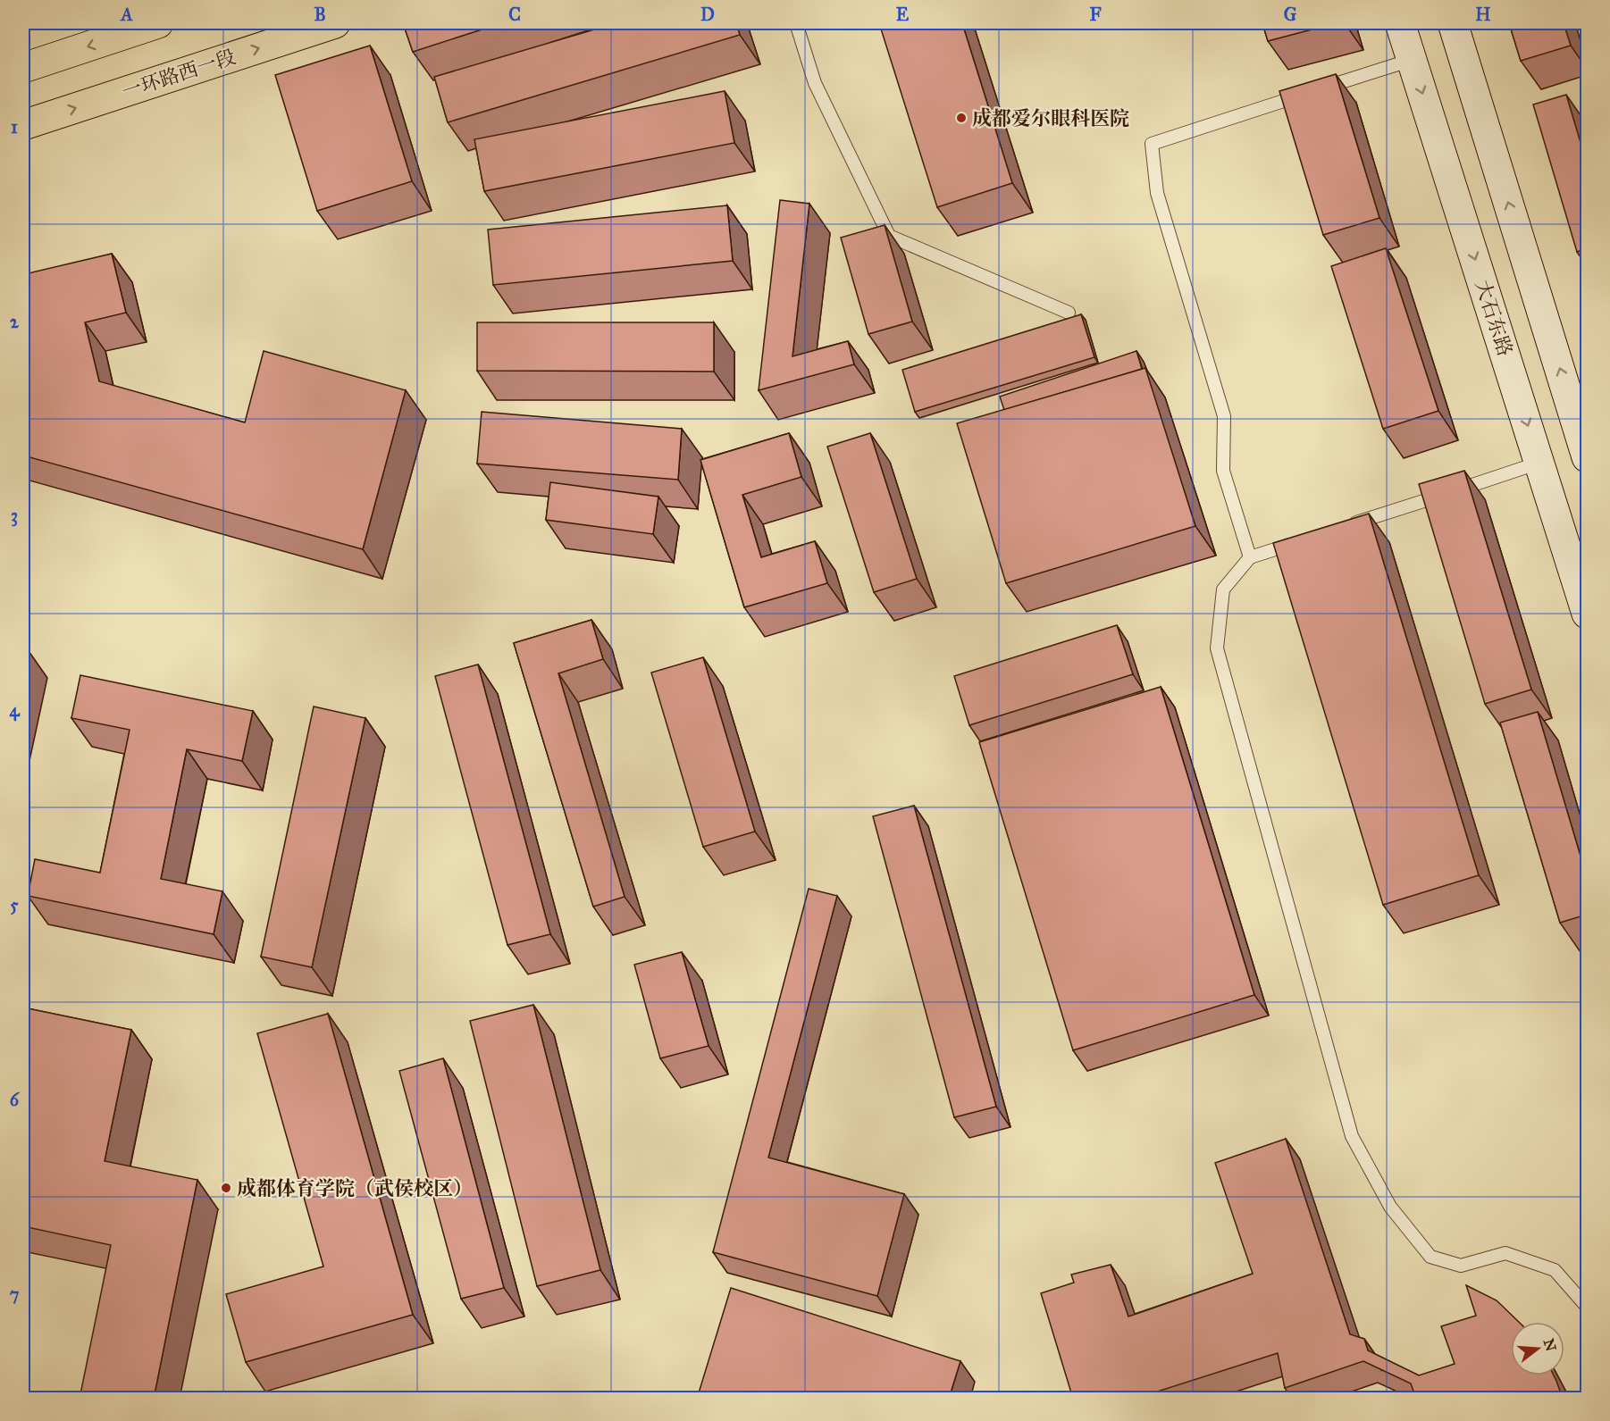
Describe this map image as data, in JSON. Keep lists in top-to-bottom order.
{
  "streets": {
    "main road": ["一环路西一段", "大石东路"]
  },
  "places": ["成都爱尔眼科医院", "成都体育学院（武侯校区）"],
  "north": "right",
  "grid": {
    "columns": [
      "A",
      "B",
      "C",
      "D",
      "E",
      "F",
      "G",
      "H"
    ],
    "rows": [
      "1",
      "2",
      "3",
      "4",
      "5",
      "6",
      "7"
    ]
  }
}
